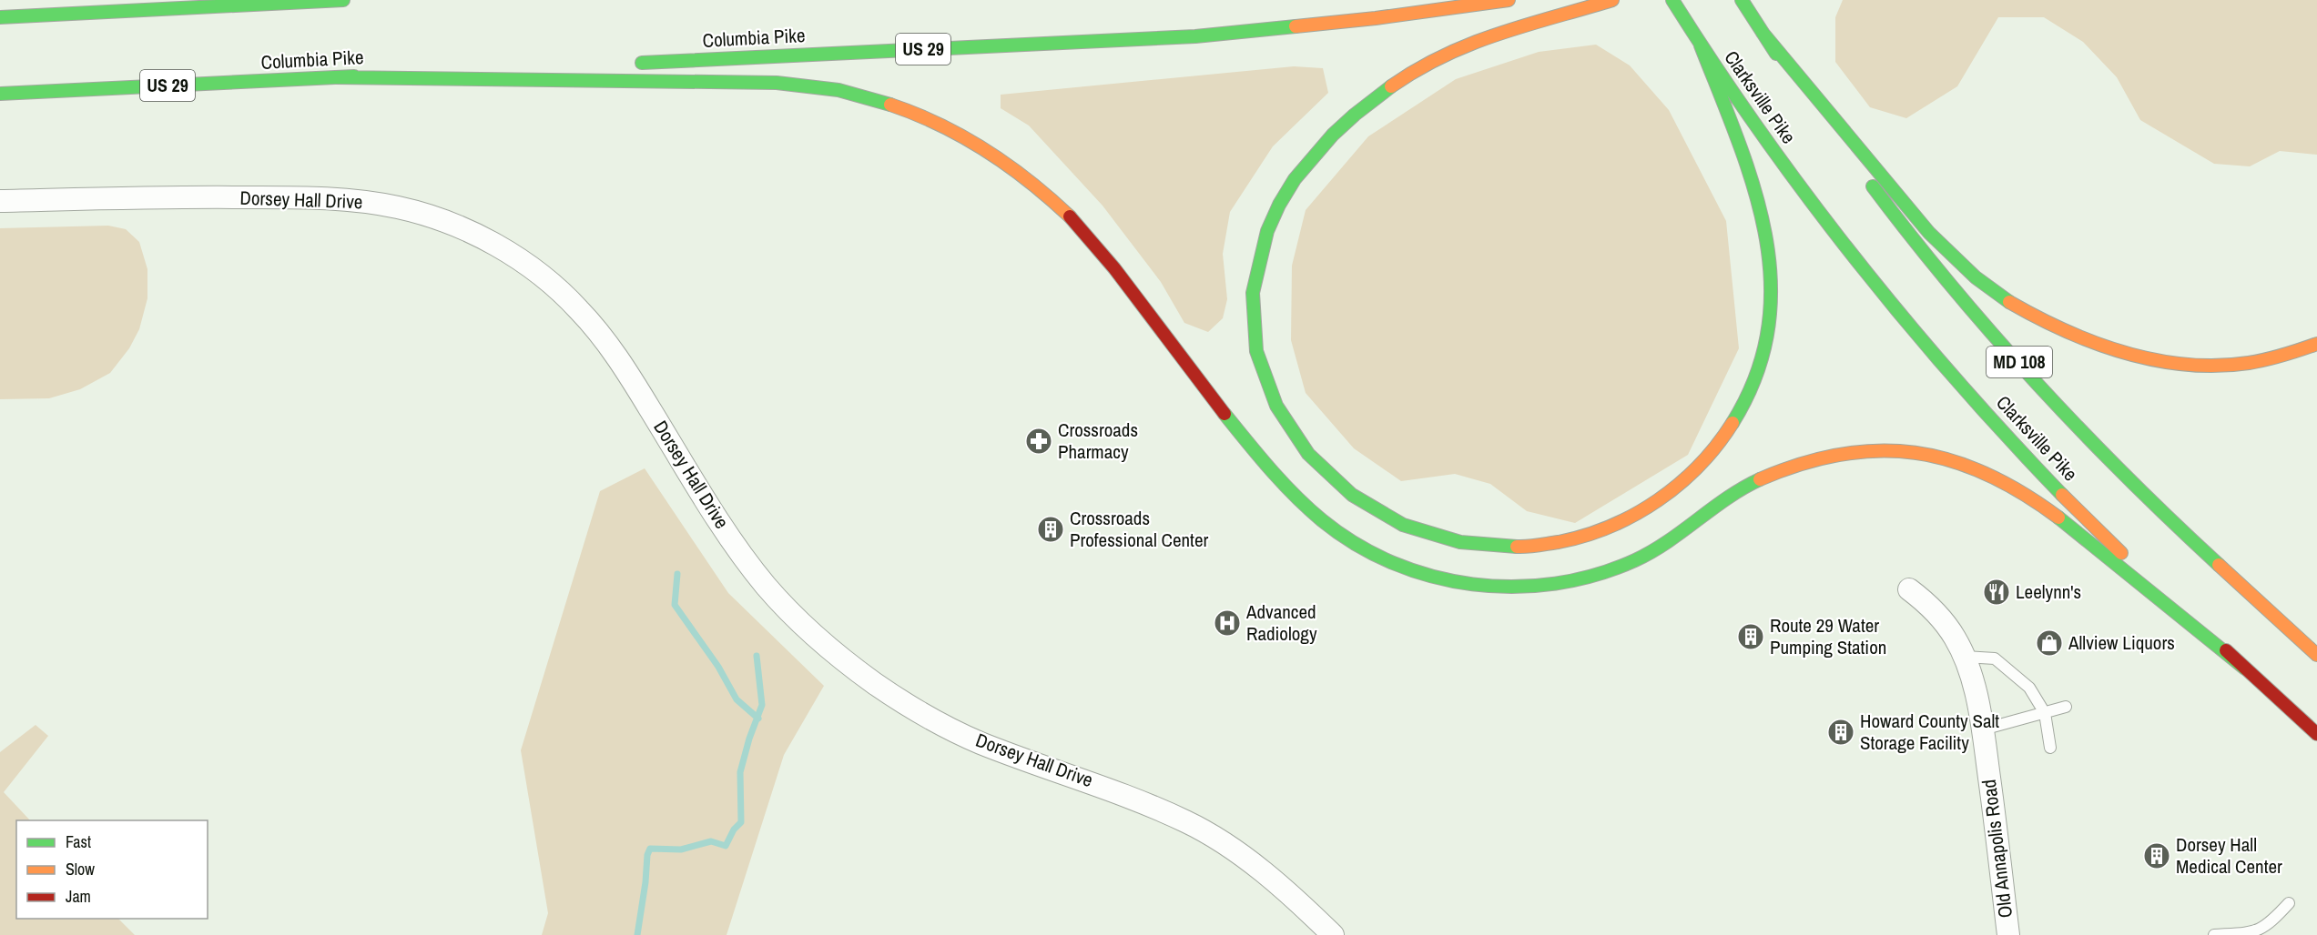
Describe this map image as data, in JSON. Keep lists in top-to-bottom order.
{
  "streets": {
    "main road": [
      "Columbia Pike",
      "US 29",
      "Clarksville Pike",
      "MD 108"
    ],
    "street": ["Dorsey Hall Drive", "Old Annapolis Road"]
  },
  "places": {
    "pharmacy": ["Crossroads Pharmacy"],
    "building": [
      "Crossroads Professional Center",
      "Route 29 Water Pumping Station",
      "Howard County Salt Storage Facility",
      "Dorsey Hall Medical Center"
    ],
    "restaurant": ["Leelynn's"],
    "hospital": ["Advanced Radiology"],
    "shop": ["Allview Liquors"]
  },
  "legend": ["Fast", "Slow", "Jam"]
}
